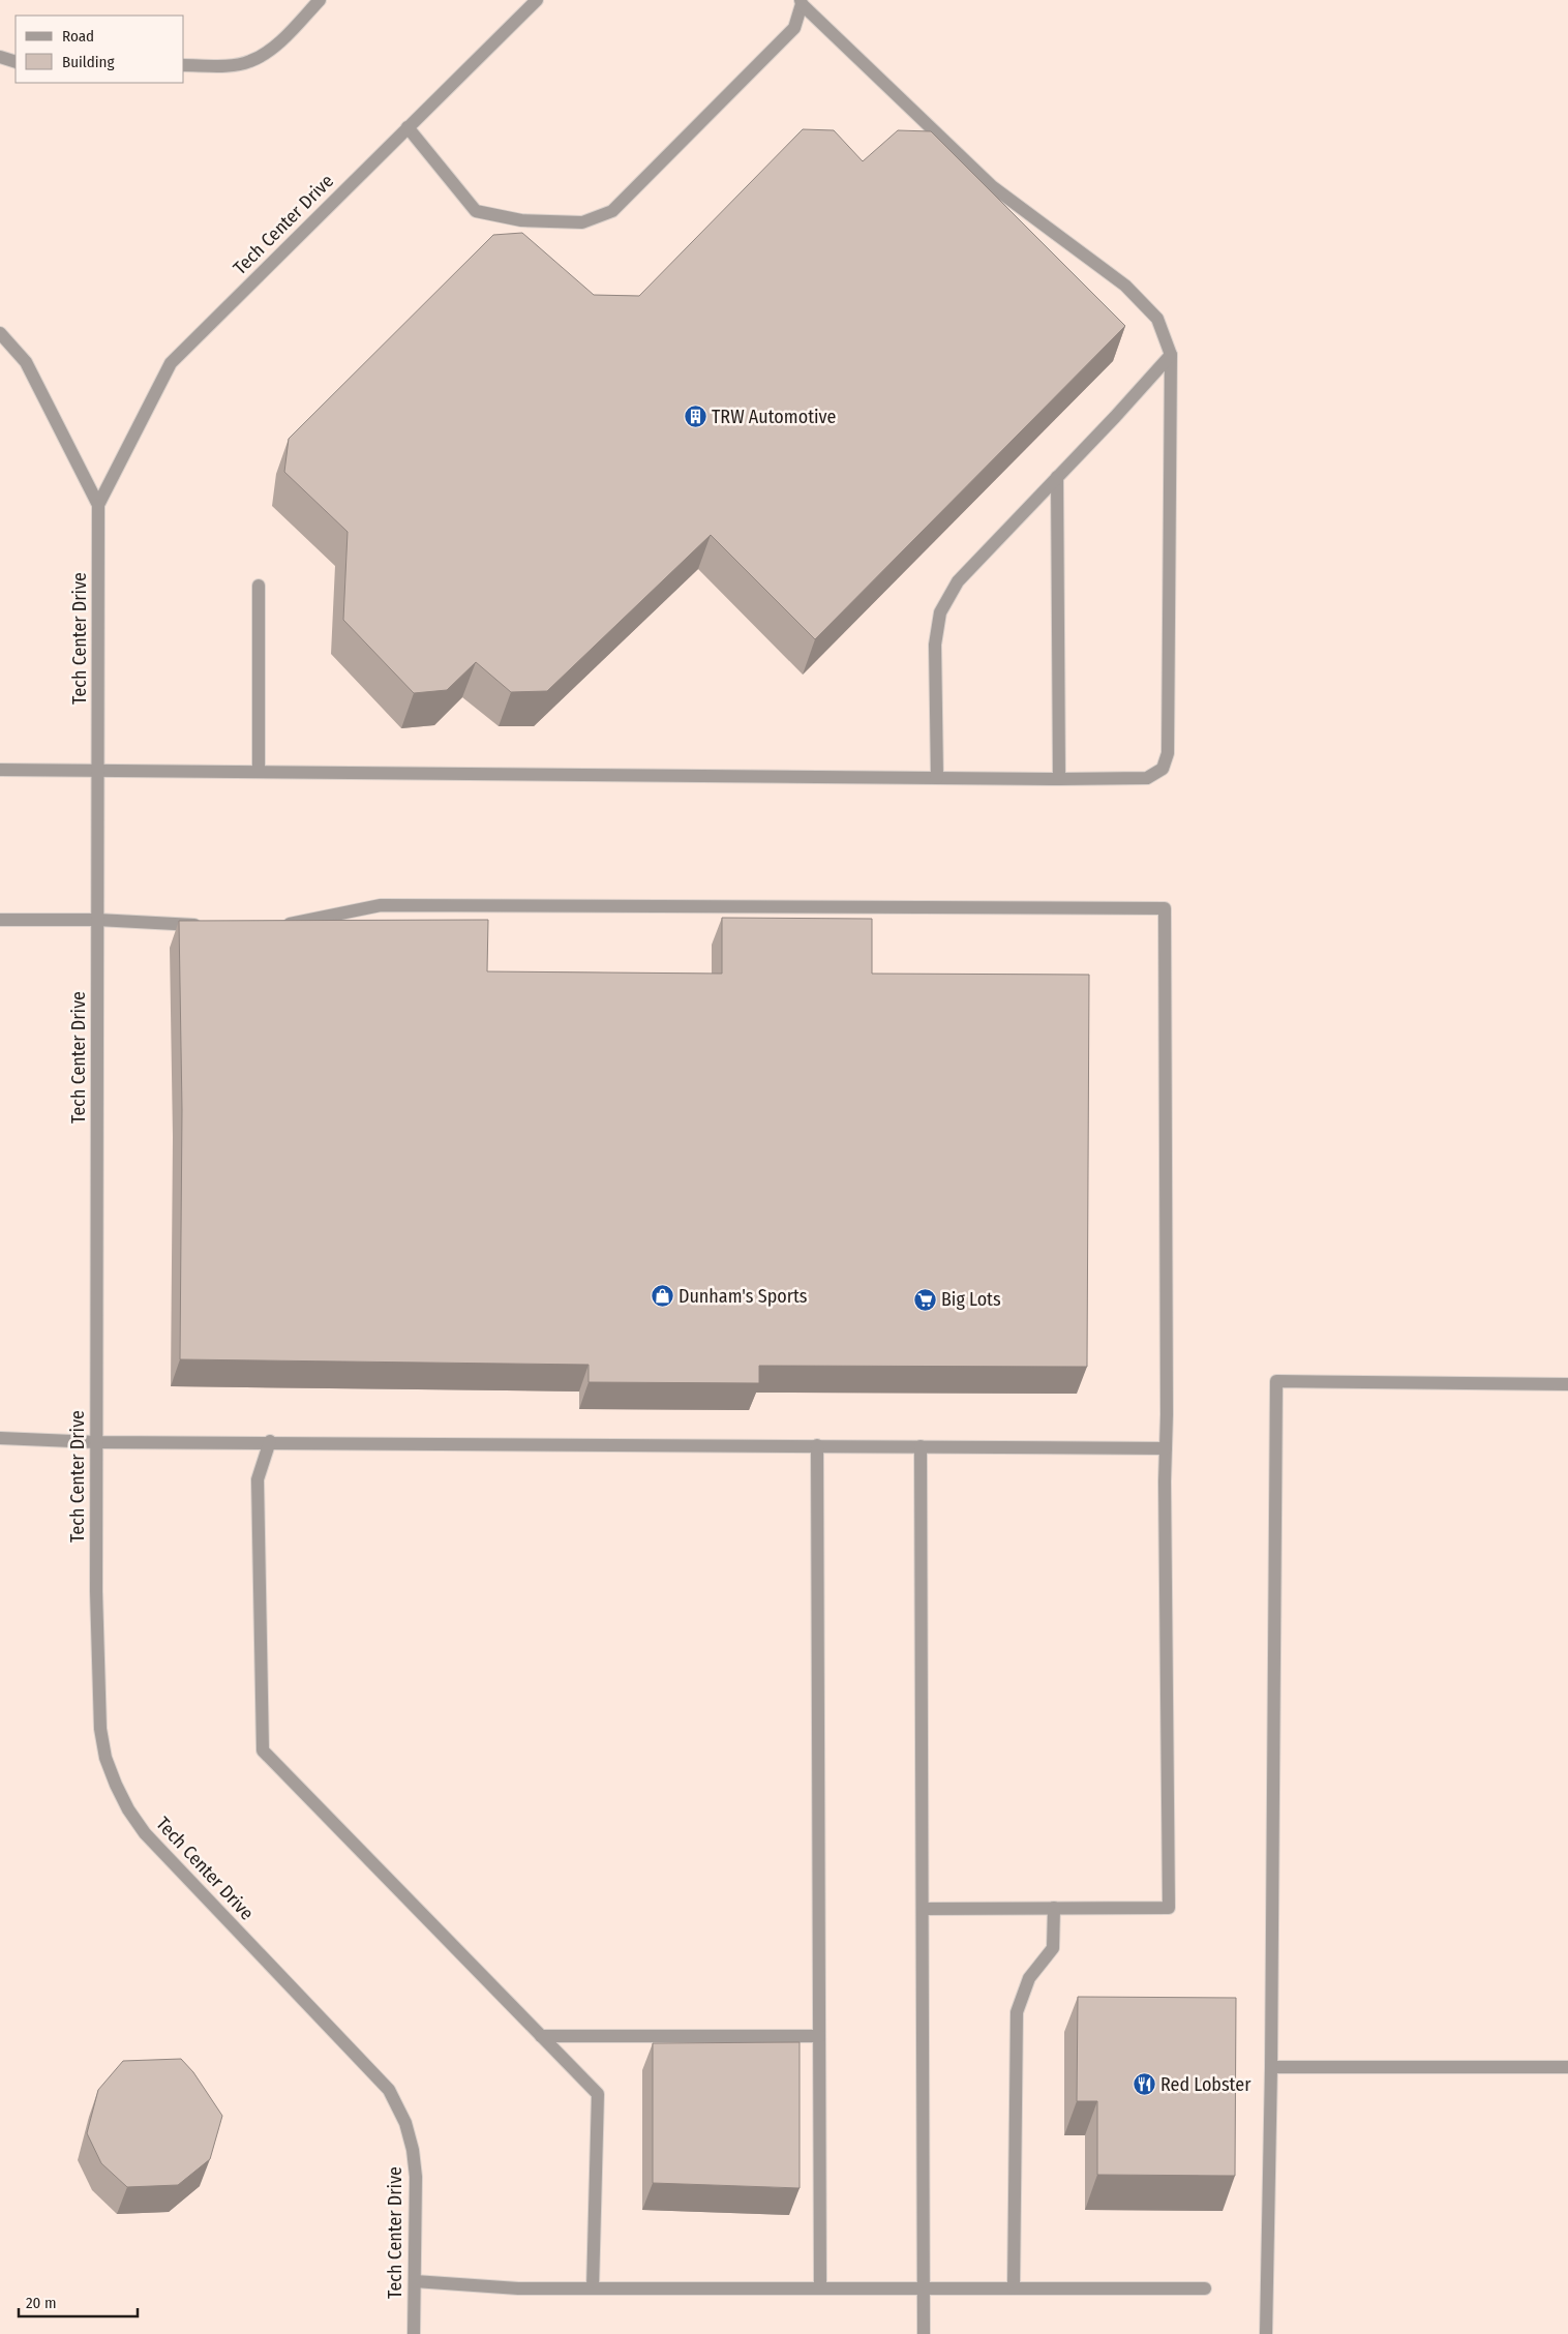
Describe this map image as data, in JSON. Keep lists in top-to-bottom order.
{
  "streets": {
    "street": ["Tech Center Drive"]
  },
  "places": {
    "building": ["TRW Automotive"],
    "shop": ["Dunham's Sports"],
    "supermarket": ["Big Lots"],
    "restaurant": ["Red Lobster"]
  },
  "legend": ["Road", "Building"],
  "scale_bar": "20 m"
}
